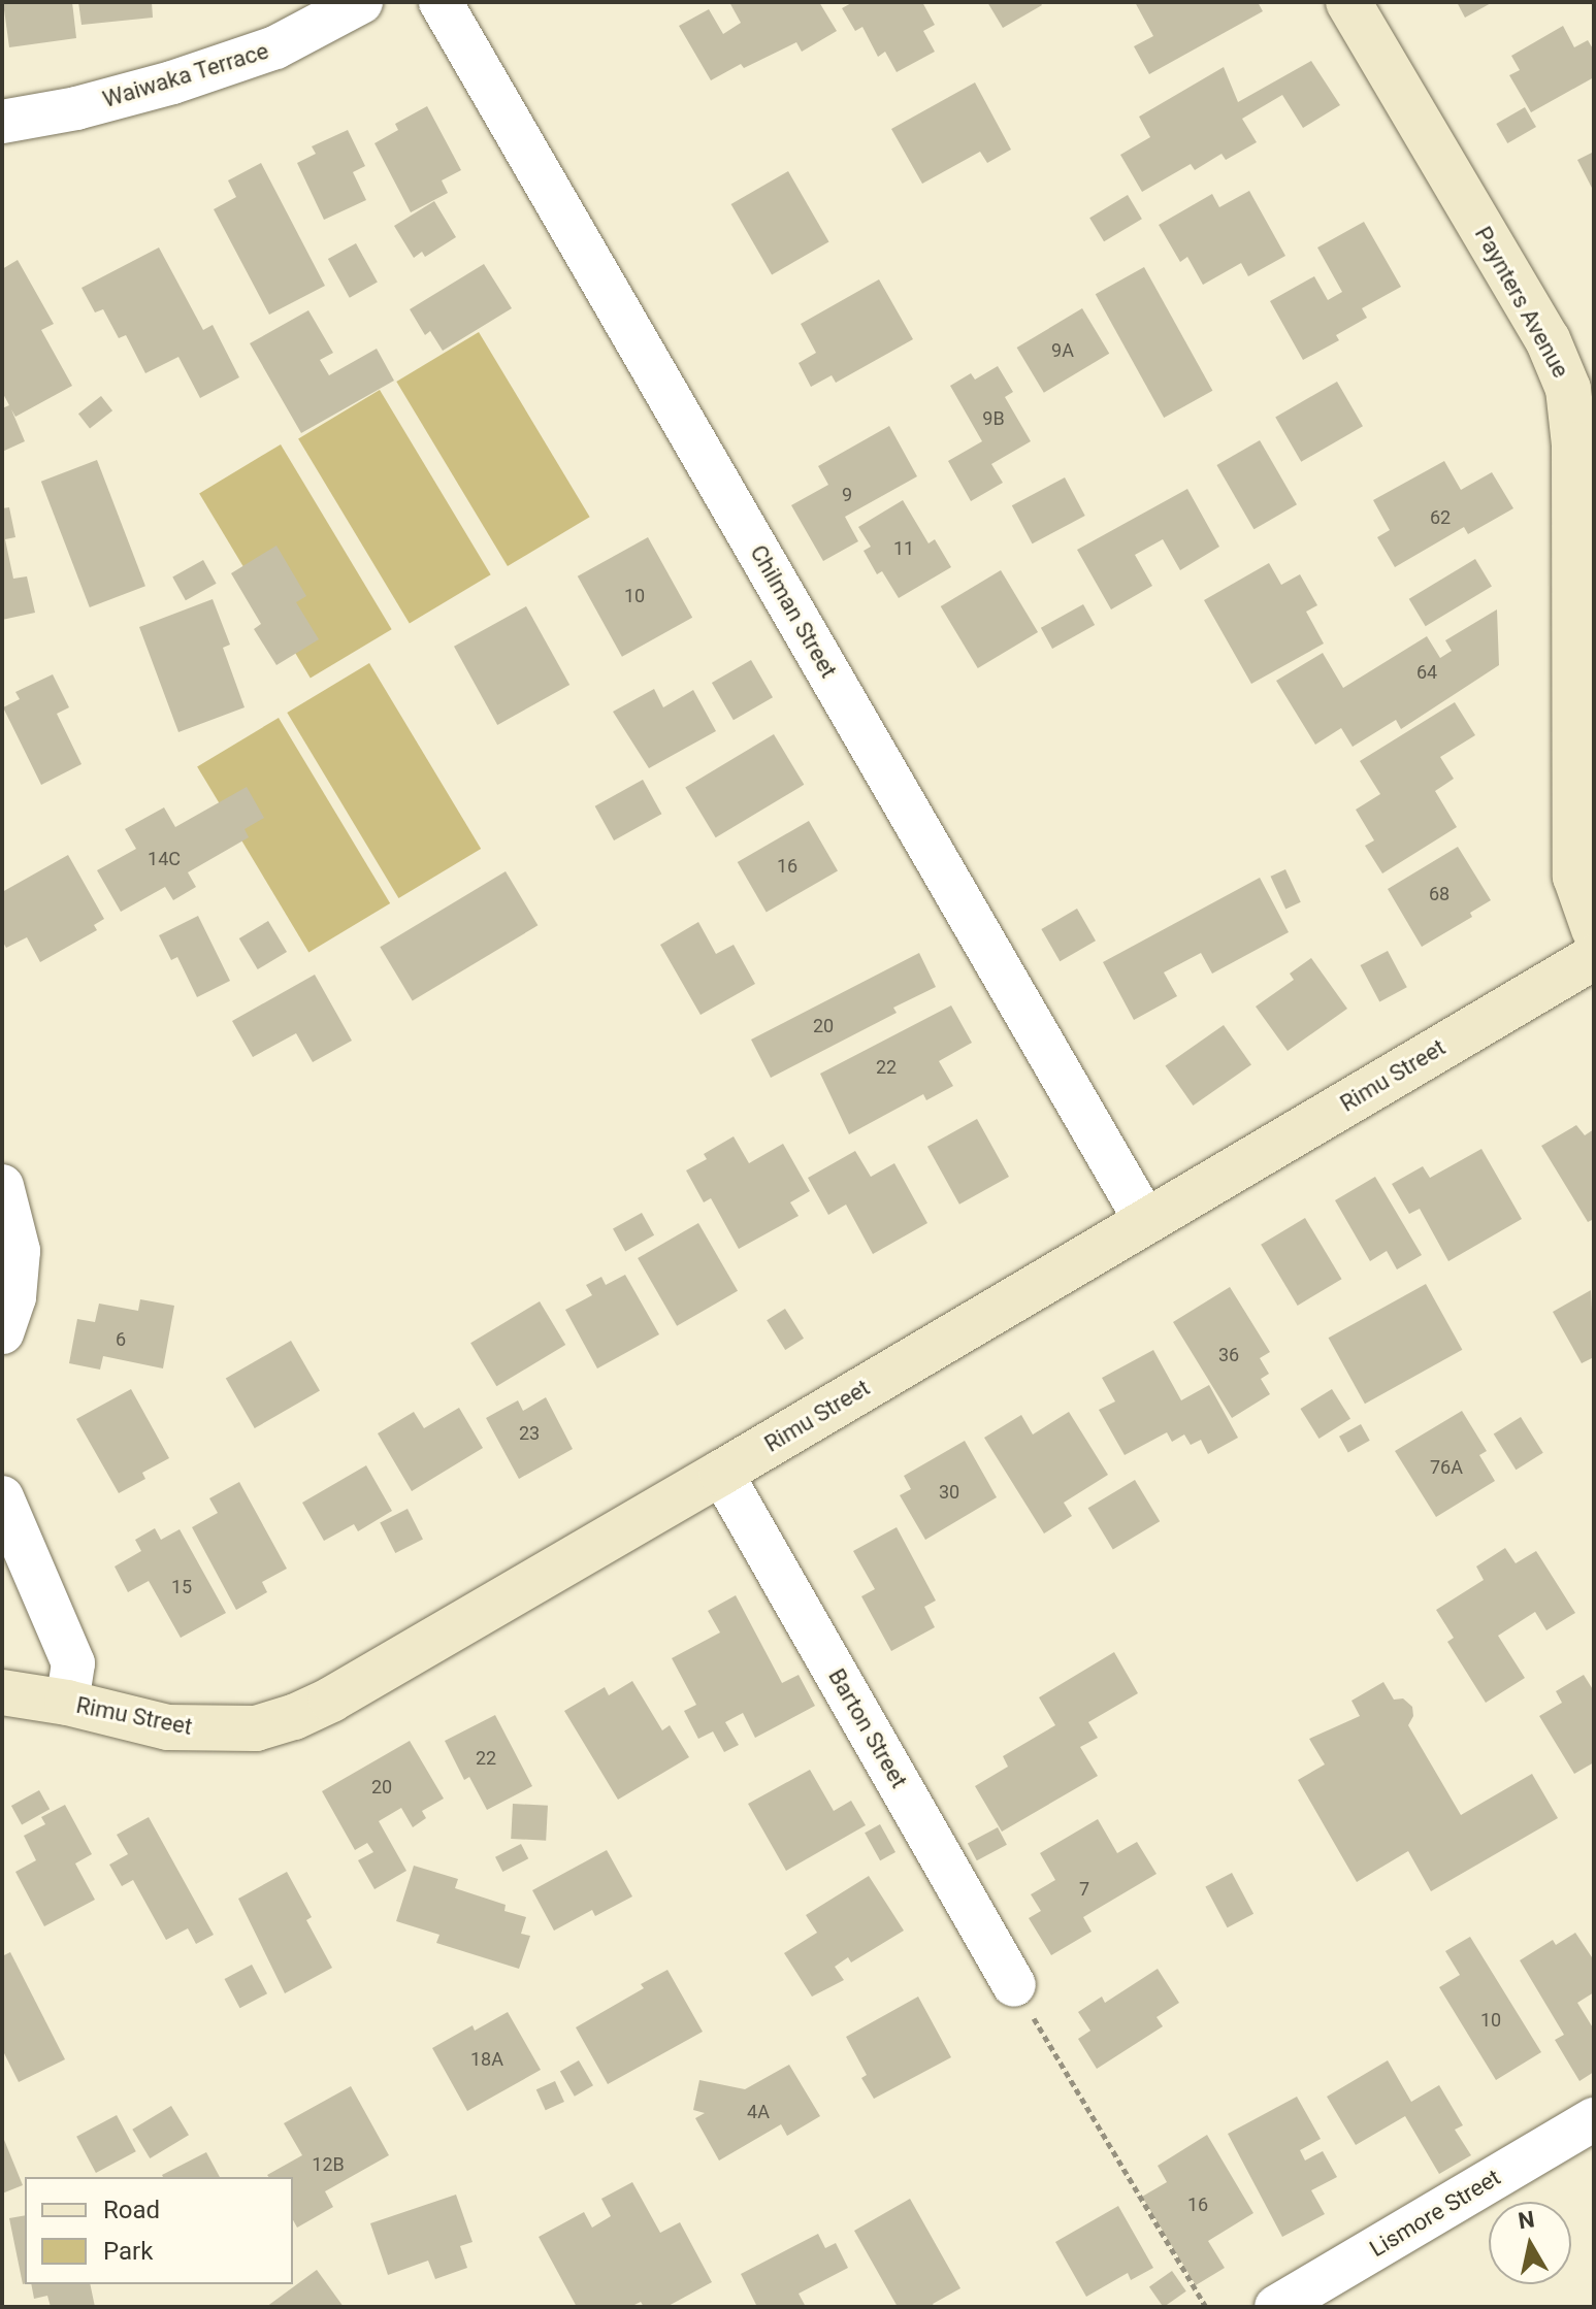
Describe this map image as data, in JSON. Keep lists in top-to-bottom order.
{
  "streets": {
    "street": [
      "Waiwaka Terrace",
      "Paynters Avenue",
      "Chilman Street",
      "Rimu Street",
      "Barton Street",
      "Lismore Street"
    ]
  },
  "crossings": [
    ["Chilman Street", "Rimu Street"],
    ["Rimu Street", "Barton Street"]
  ],
  "house_numbers": [
    "9A",
    "9B",
    "9",
    "62",
    "11",
    "10",
    "64",
    "14C",
    "16",
    "68",
    "20",
    "22",
    "6",
    "36",
    "23",
    "76A",
    "30",
    "15",
    "22",
    "20",
    "7",
    "10",
    "18A",
    "4A",
    "12B",
    "16"
  ],
  "legend": ["Road", "Park"],
  "north": "top"
}
